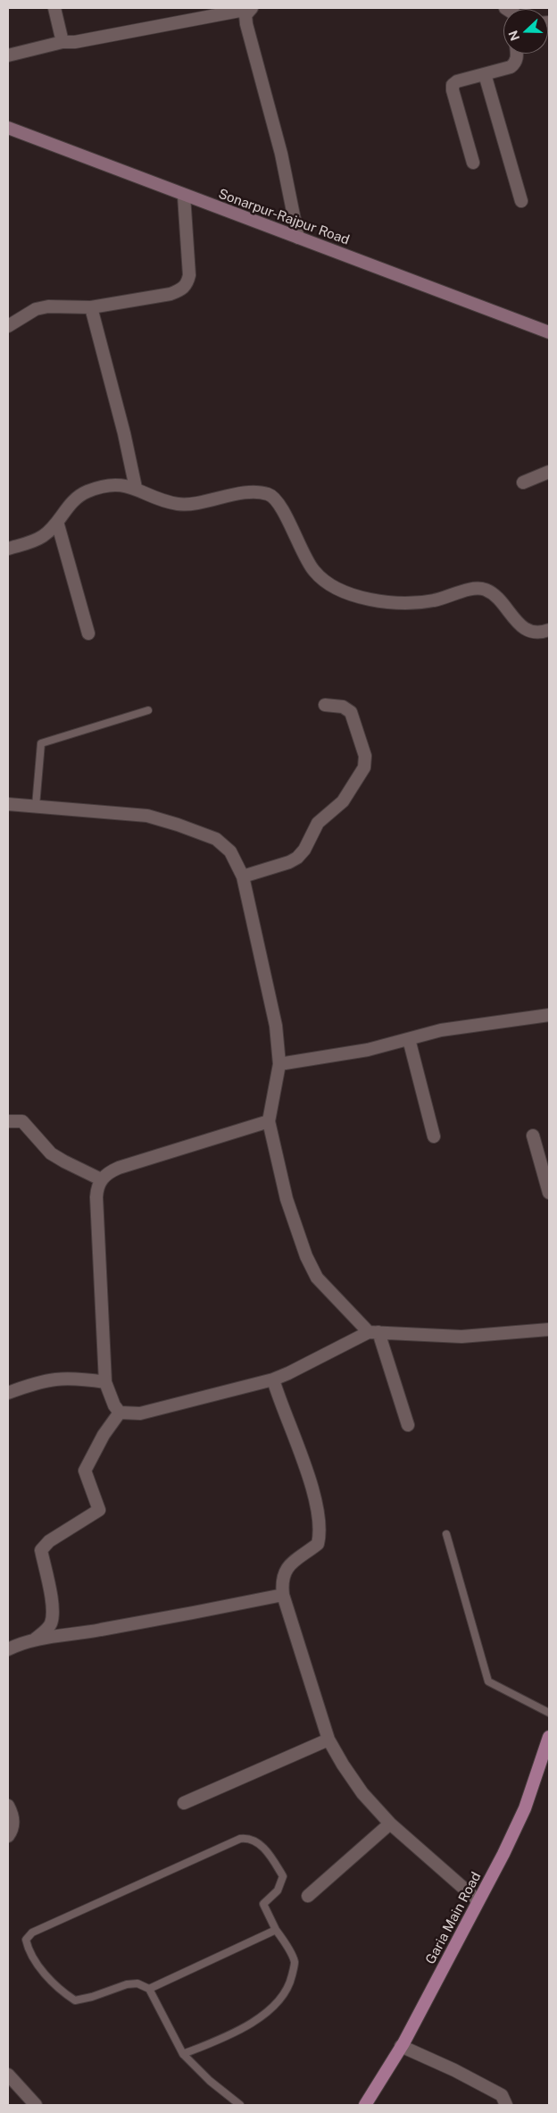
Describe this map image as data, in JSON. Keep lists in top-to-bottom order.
{
  "streets": {
    "main road": ["Sonarpur-Rajpur Road", "Garia Main Road"]
  },
  "north": "left"
}
